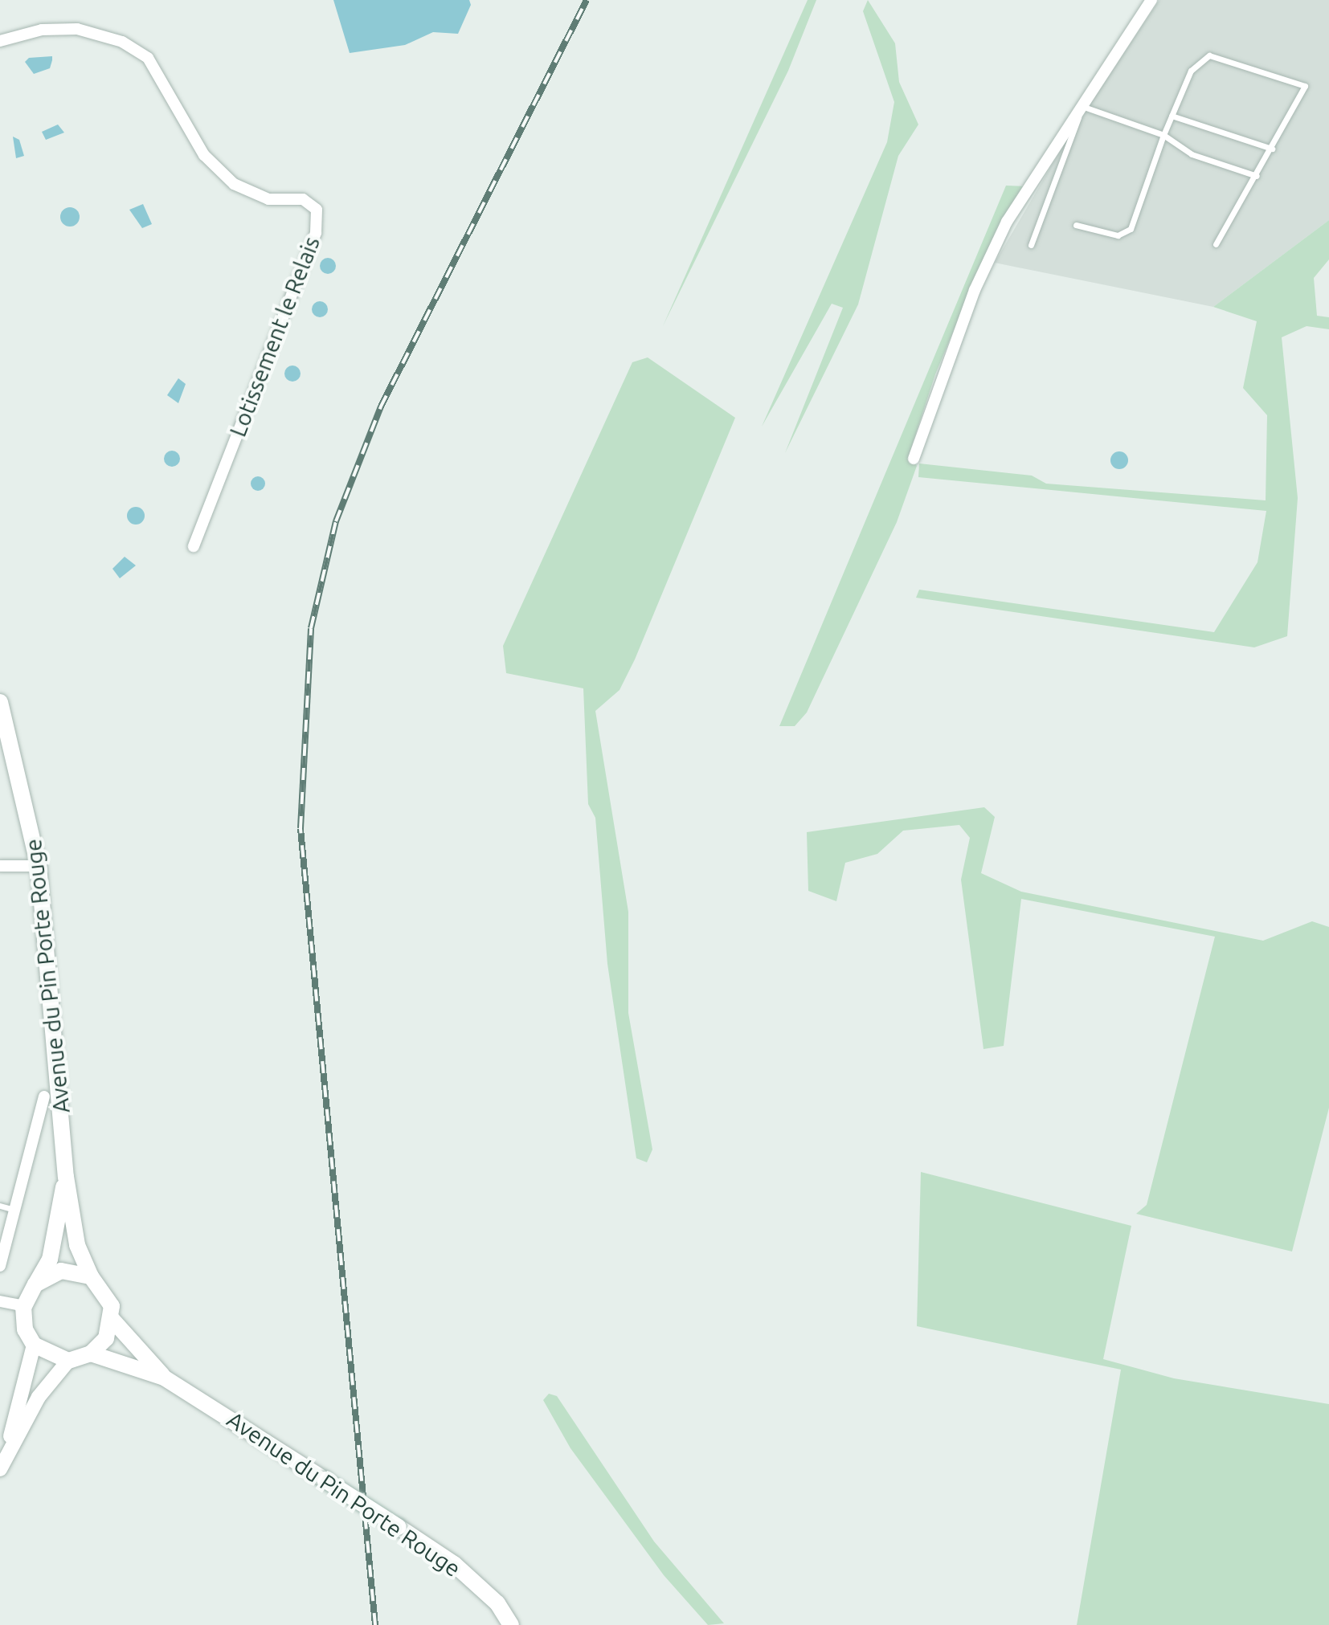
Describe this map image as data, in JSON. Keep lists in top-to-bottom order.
{
  "streets": {
    "main road": ["Avenue du Pin Porte Rouge"],
    "street": ["Lotissement le Relais"]
  }
}
